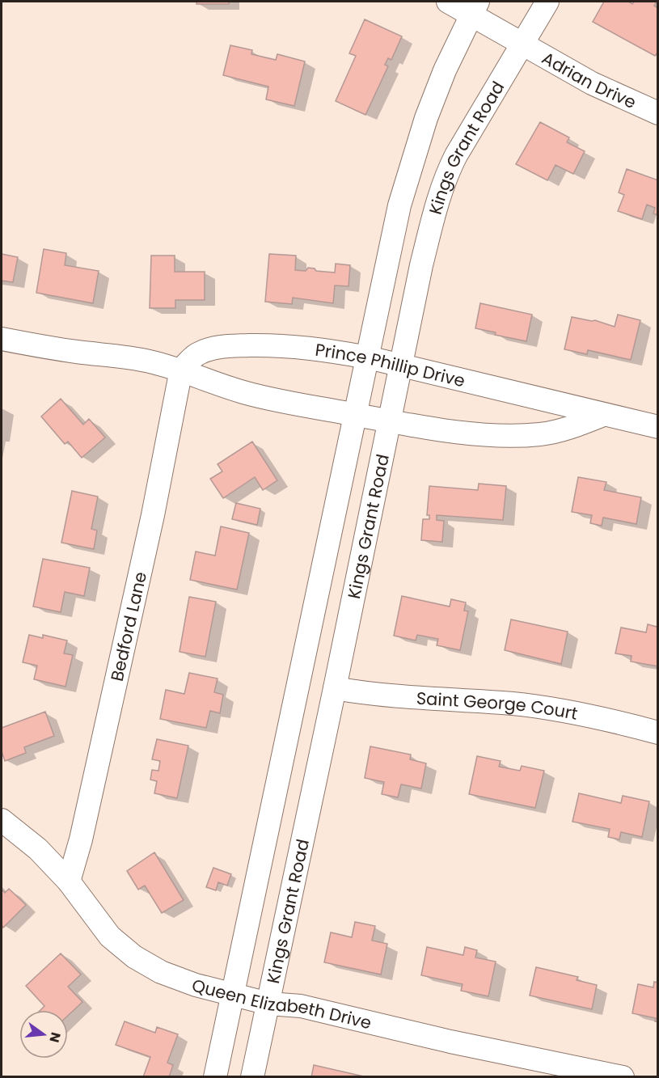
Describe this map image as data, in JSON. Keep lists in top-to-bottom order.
{
  "streets": {
    "street": [
      "Adrian Drive",
      "Kings Grant Road",
      "Prince Phillip Drive",
      "Bedford Lane",
      "Saint George Court",
      "Queen Elizabeth Drive"
    ]
  },
  "crossings": [
    ["Adrian Drive", "Kings Grant Road"],
    ["Kings Grant Road", "Prince Phillip Drive"],
    ["Kings Grant Road", "Saint George Court"],
    ["Kings Grant Road", "Queen Elizabeth Drive"],
    ["Prince Phillip Drive", "Bedford Lane"],
    ["Bedford Lane", "Queen Elizabeth Drive"]
  ],
  "north": "right"
}
